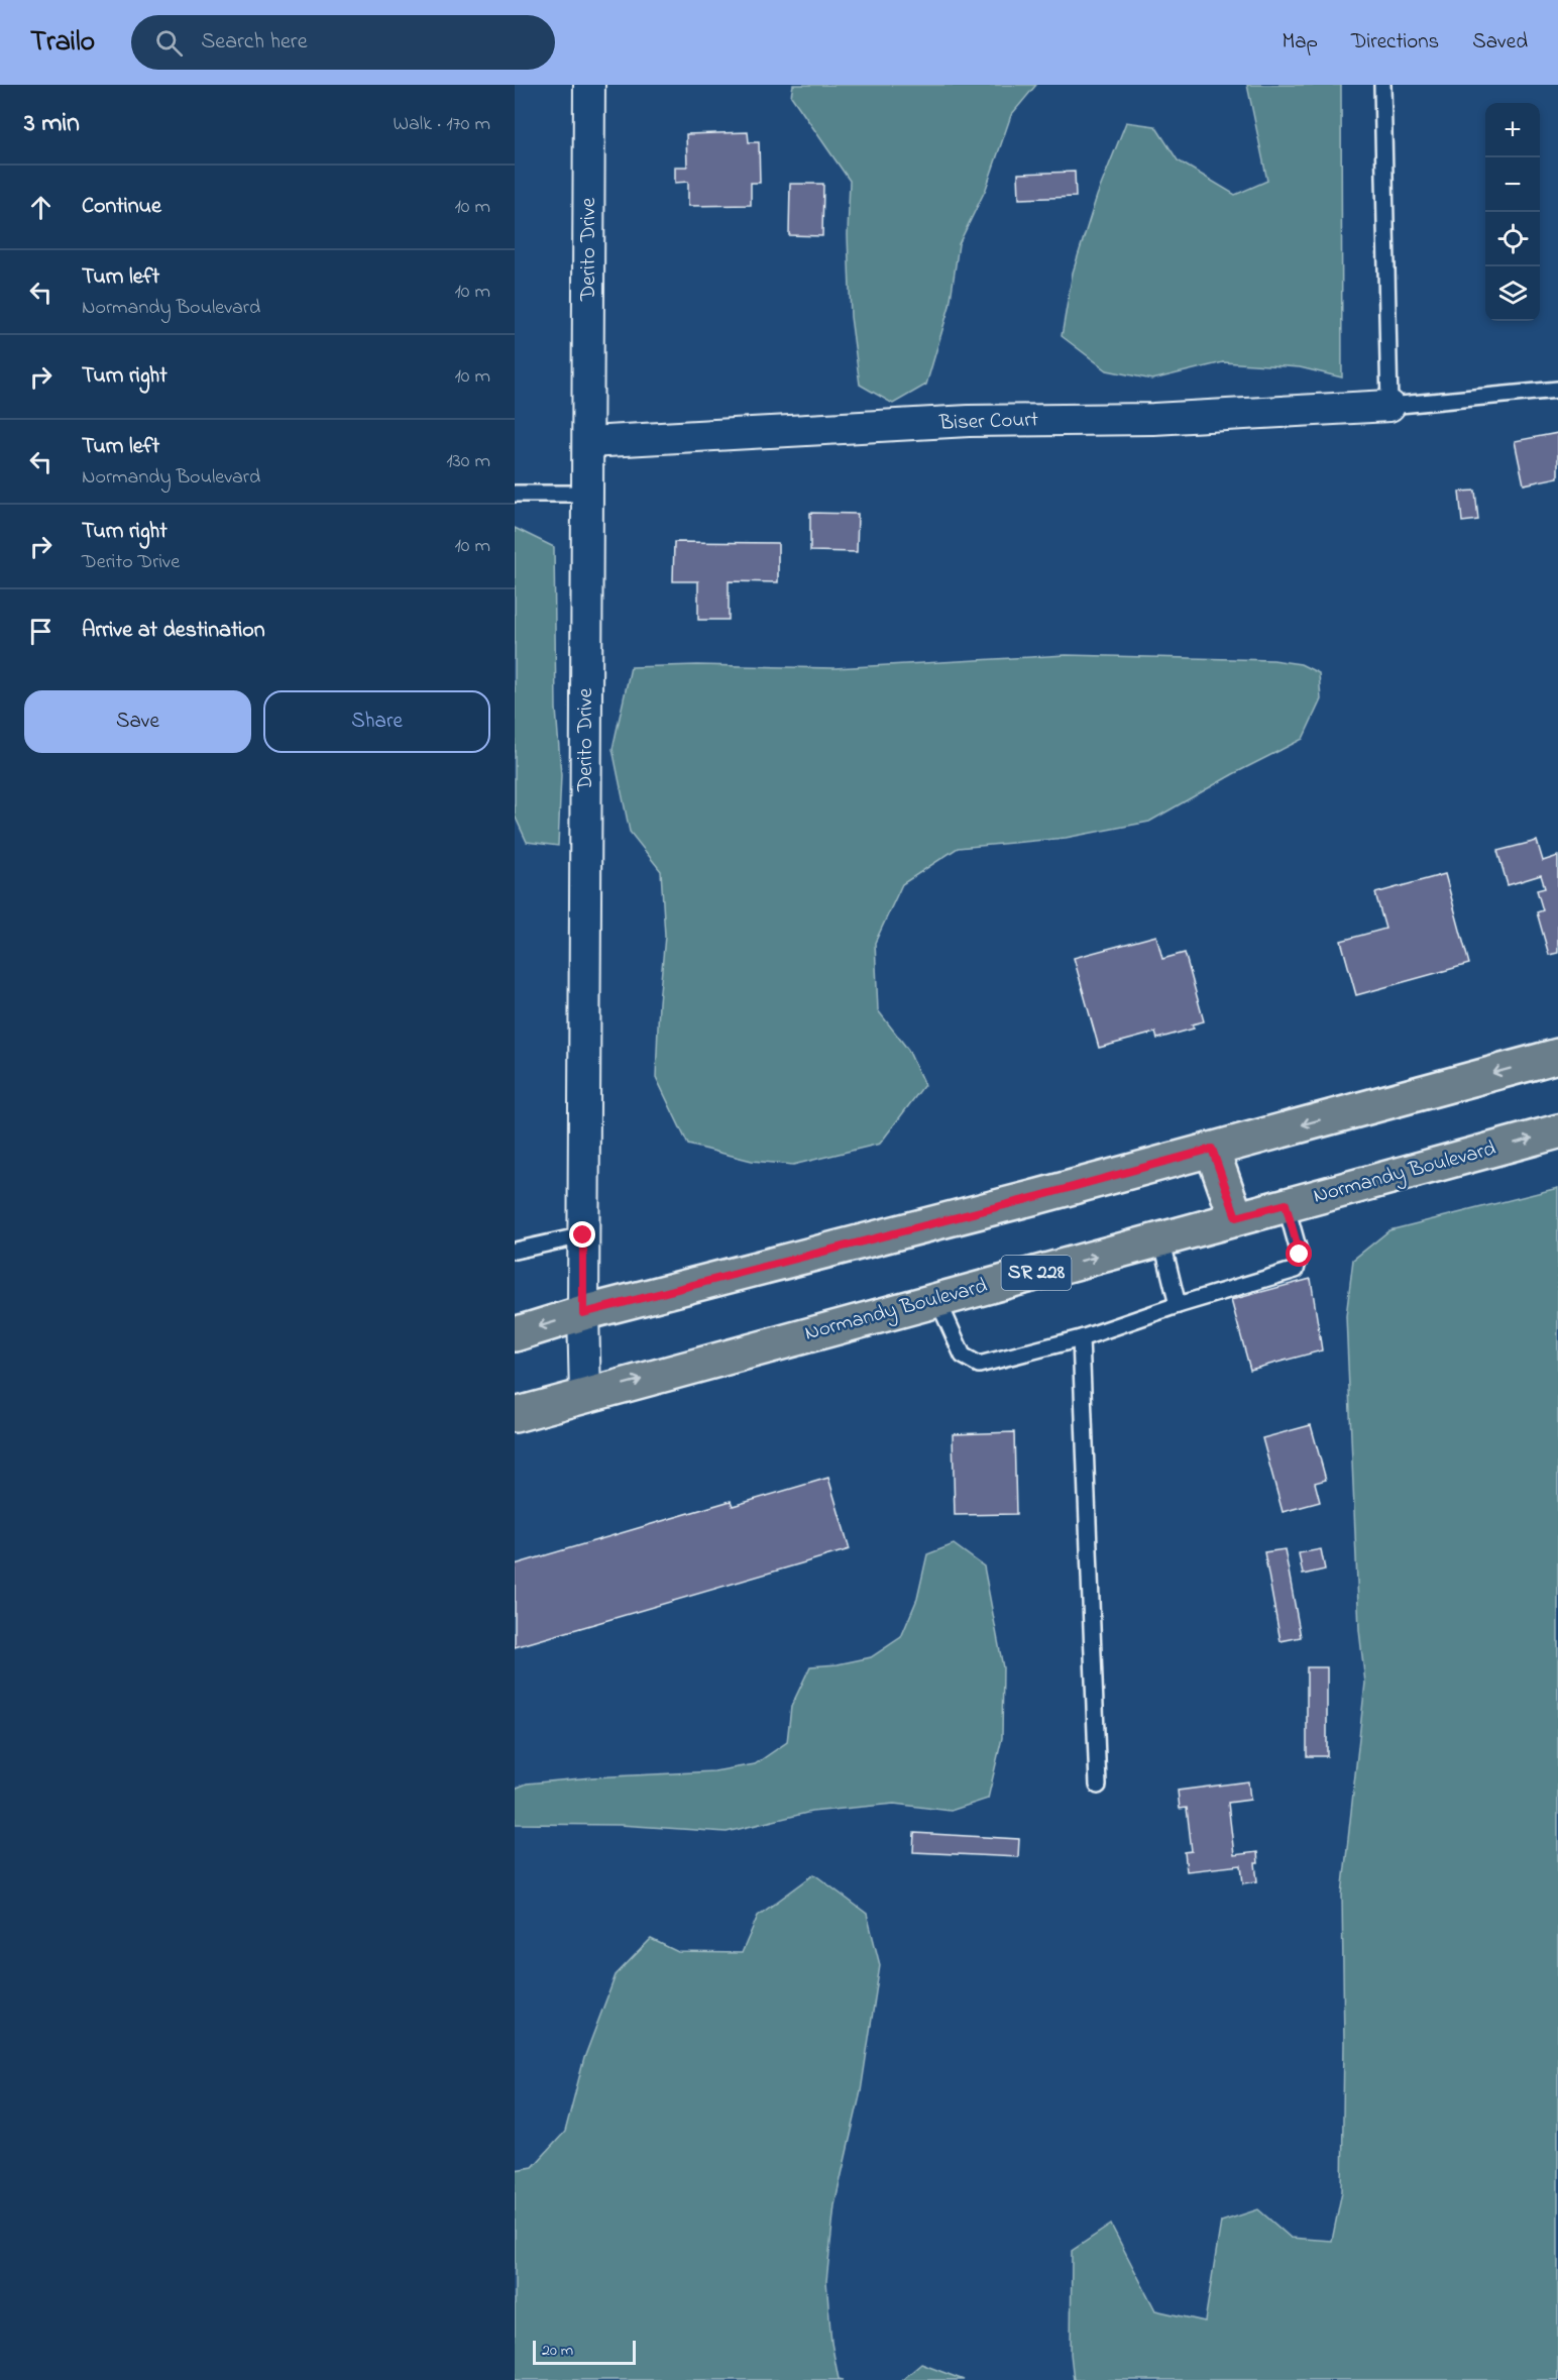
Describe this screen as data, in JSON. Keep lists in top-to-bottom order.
{
  "streets": {
    "main road": ["Normandy Boulevard", "SR 228"],
    "street": ["Derito Drive", "Biser Court"]
  },
  "crossings": [
    ["Derito Drive", "Biser Court"],
    ["Derito Drive", "Normandy Boulevard"]
  ],
  "scale_bar": "20 m",
  "page": {
    "header": "Trailo",
    "search": "Search here",
    "nav": ["Map", "Directions", "Saved"],
    "heading": ["3 min", "Walk · 170 m"],
    "map_buttons": ["+", "−"],
    "list": [
      ["Continue", "10 m"],
      ["Turn left", "Normandy Boulevard", "10 m"],
      ["Turn right", "10 m"],
      ["Turn left", "Normandy Boulevard", "130 m"],
      ["Turn right", "Derito Drive", "10 m"],
      "Arrive at destination"
    ],
    "buttons": ["Save", "Share"],
    "scale": "20 m"
  }
}
